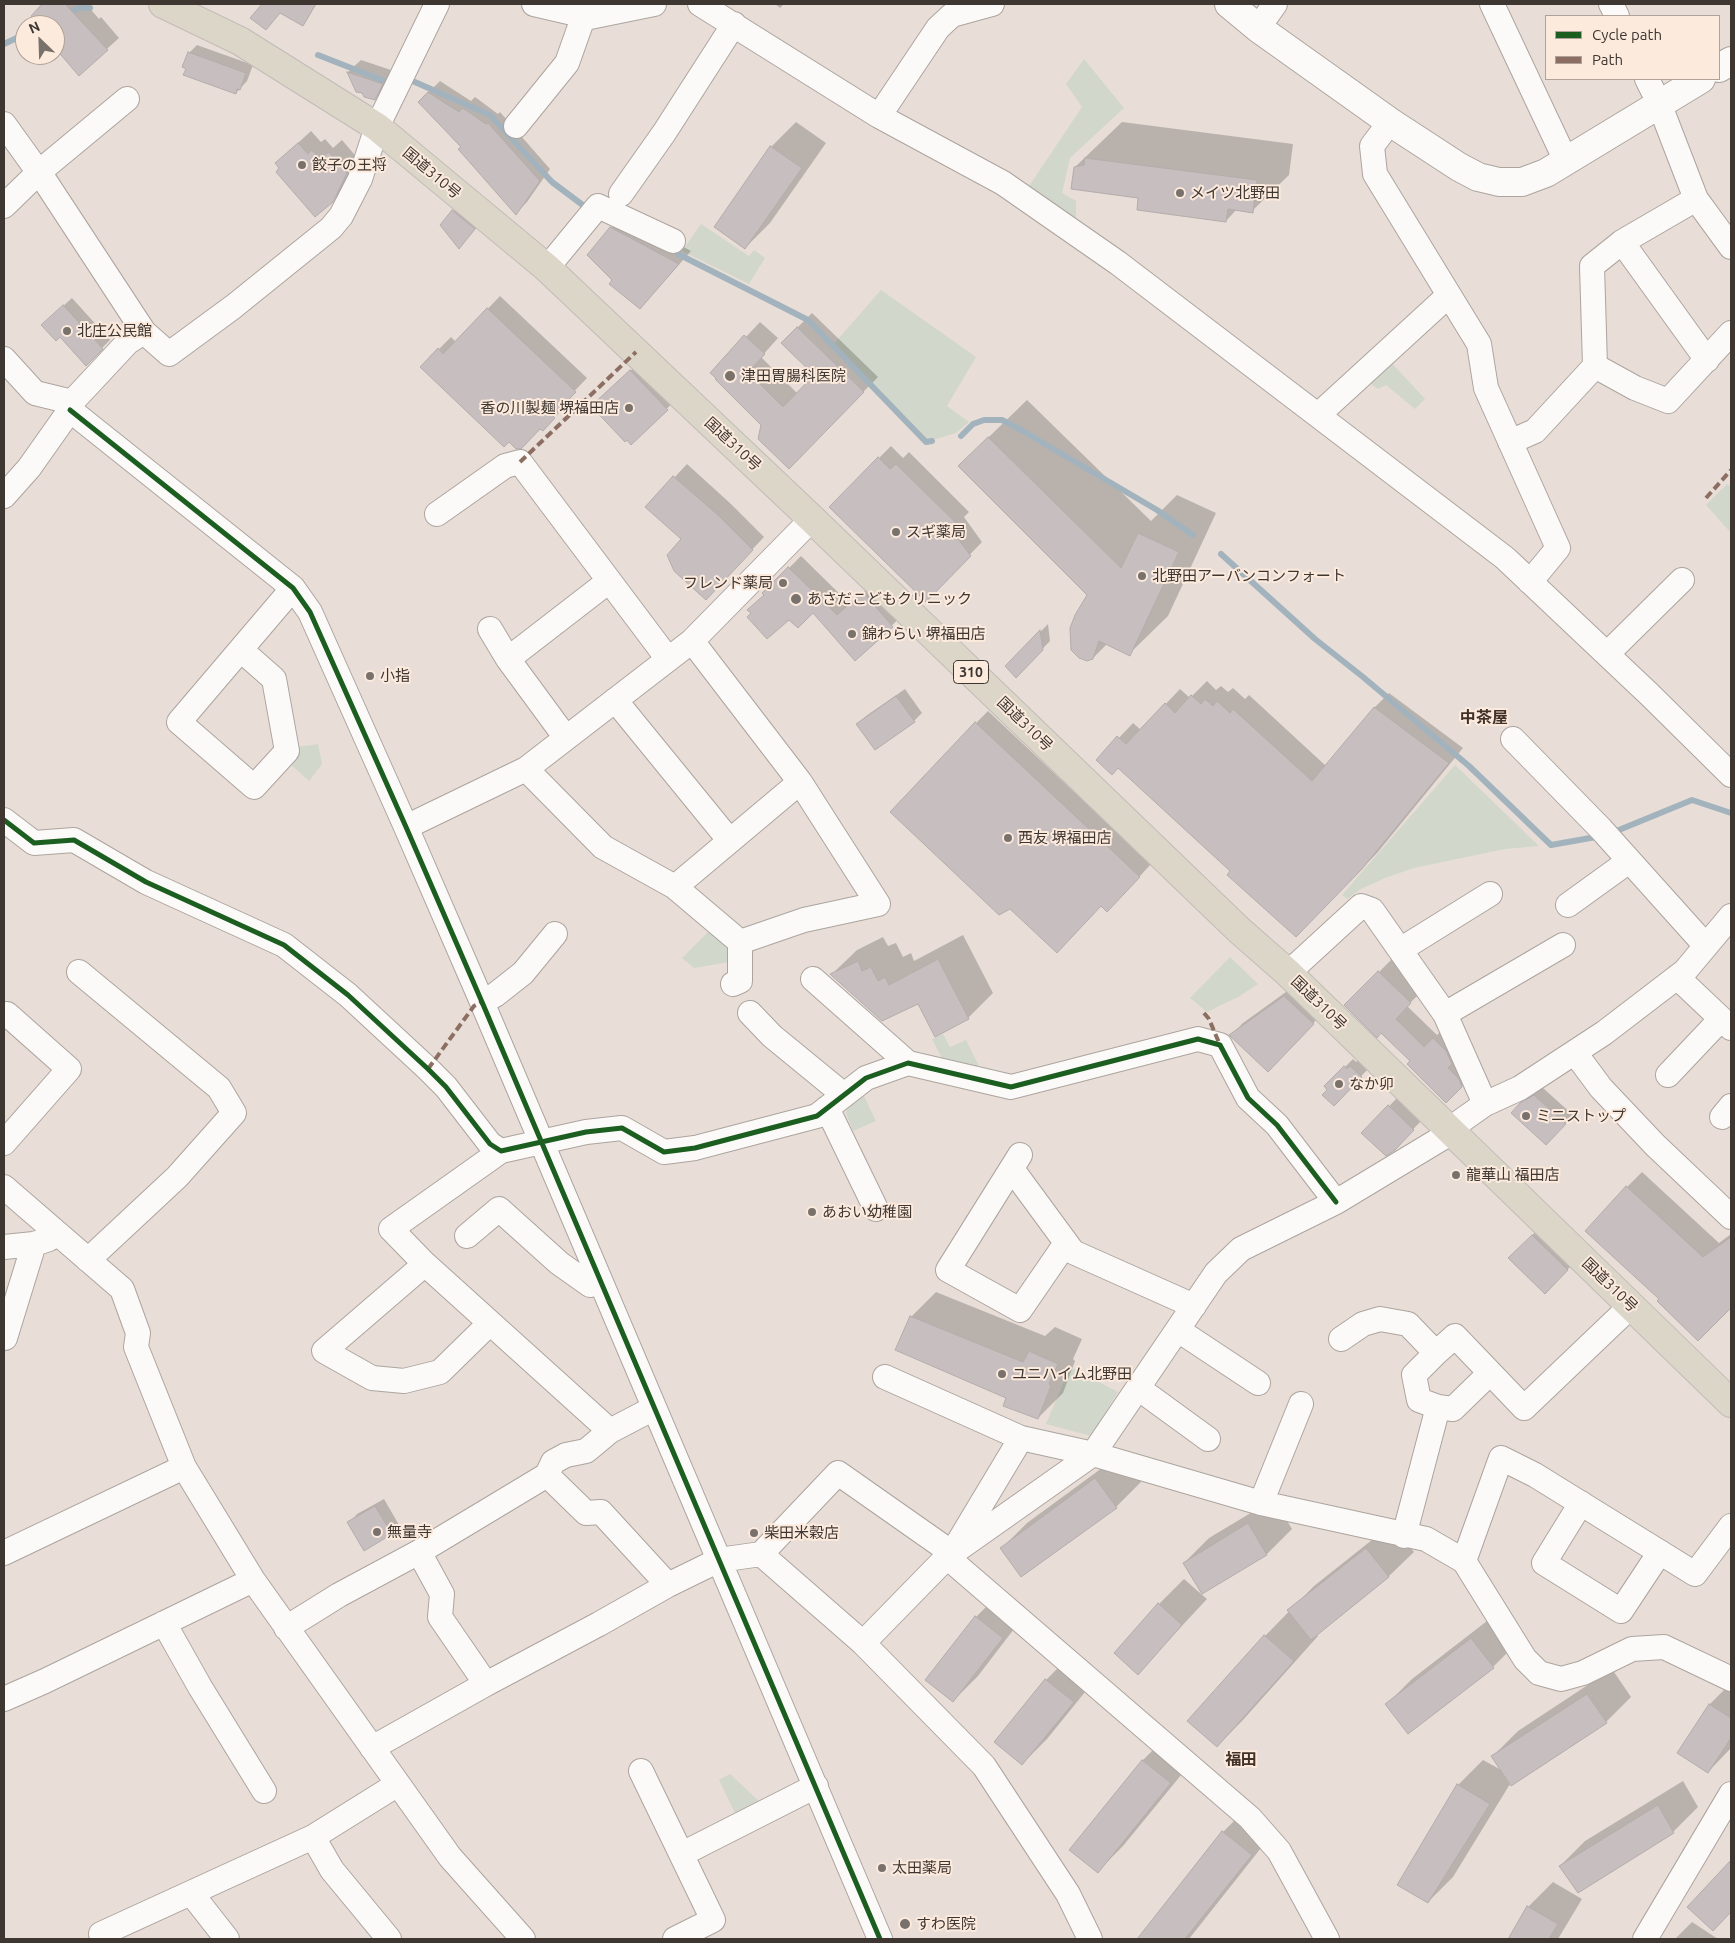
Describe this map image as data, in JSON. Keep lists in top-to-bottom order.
{
  "streets": {
    "highway": ["国道310号", "310"]
  },
  "districts": ["中茶屋", "福田"],
  "places": [
    "餃子の王将",
    "メイツ北野田",
    "北庄公民館",
    "津田胃腸科医院",
    "香の川製麺 堺福田店",
    "スギ薬局",
    "北野田アーバンコンフォート",
    "フレンド薬局",
    "あさだこどもクリニック",
    "錦わらい 堺福田店",
    "小指",
    "西友 堺福田店",
    "なか卯",
    "ミニストップ",
    "龍華山 福田店",
    "あおい幼稚園",
    "ユニハイム北野田",
    "無量寺",
    "柴田米穀店",
    "太田薬局",
    "すわ医院"
  ],
  "legend": ["Cycle path", "Path"],
  "north": "top left"
}
